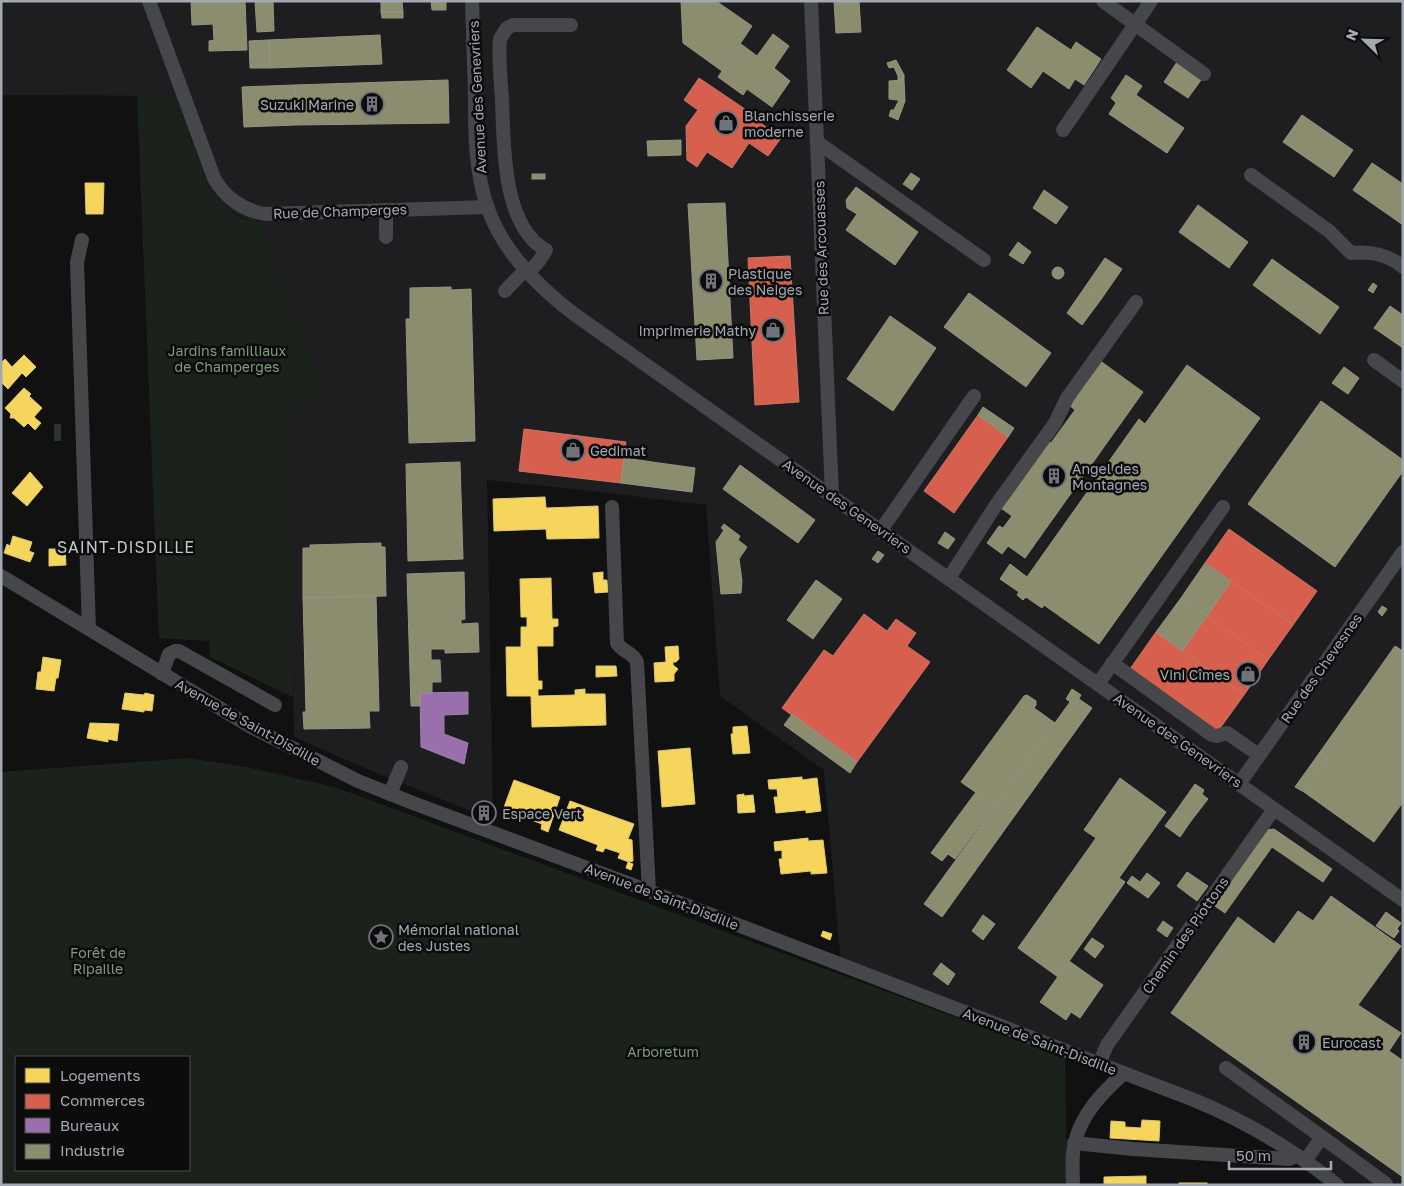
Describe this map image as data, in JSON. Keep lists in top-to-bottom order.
{
  "streets": {
    "street": [
      "Avenue des Genevriers",
      "Rue de Champerges",
      "Rue des Arcouasses",
      "Rue des Chevesnes",
      "Avenue de Saint-Disdille",
      "Chemin des Piottons"
    ]
  },
  "crossings": [
    ["Avenue des Genevriers", "Rue de Champerges"],
    ["Avenue des Genevriers", "Rue des Arcouasses"],
    ["Avenue des Genevriers", "Rue des Chevesnes"],
    ["Avenue des Genevriers", "Chemin des Piottons"],
    ["Avenue de Saint-Disdille", "Chemin des Piottons"]
  ],
  "districts": ["SAINT-DISDILLE"],
  "parks": ["Jardins familliaux de Champerges", "Forêt de Ripaille", "Arboretum"],
  "places": {
    "building": [
      "Suzuki Marine",
      "Plastique des Neiges",
      "Angel des Montagnes",
      "Espace Vert",
      "Eurocast"
    ],
    "shop": [
      "Blanchisserie moderne",
      "Imprimerie Mathy",
      "Gedimat",
      "Vini Cîmes"
    ],
    "place": ["Mémorial national des Justes"]
  },
  "legend": [
    "Logements",
    "Commerces",
    "Bureaux",
    "Industrie"
  ],
  "scale_bar": "50 m",
  "north": "top left"
}
